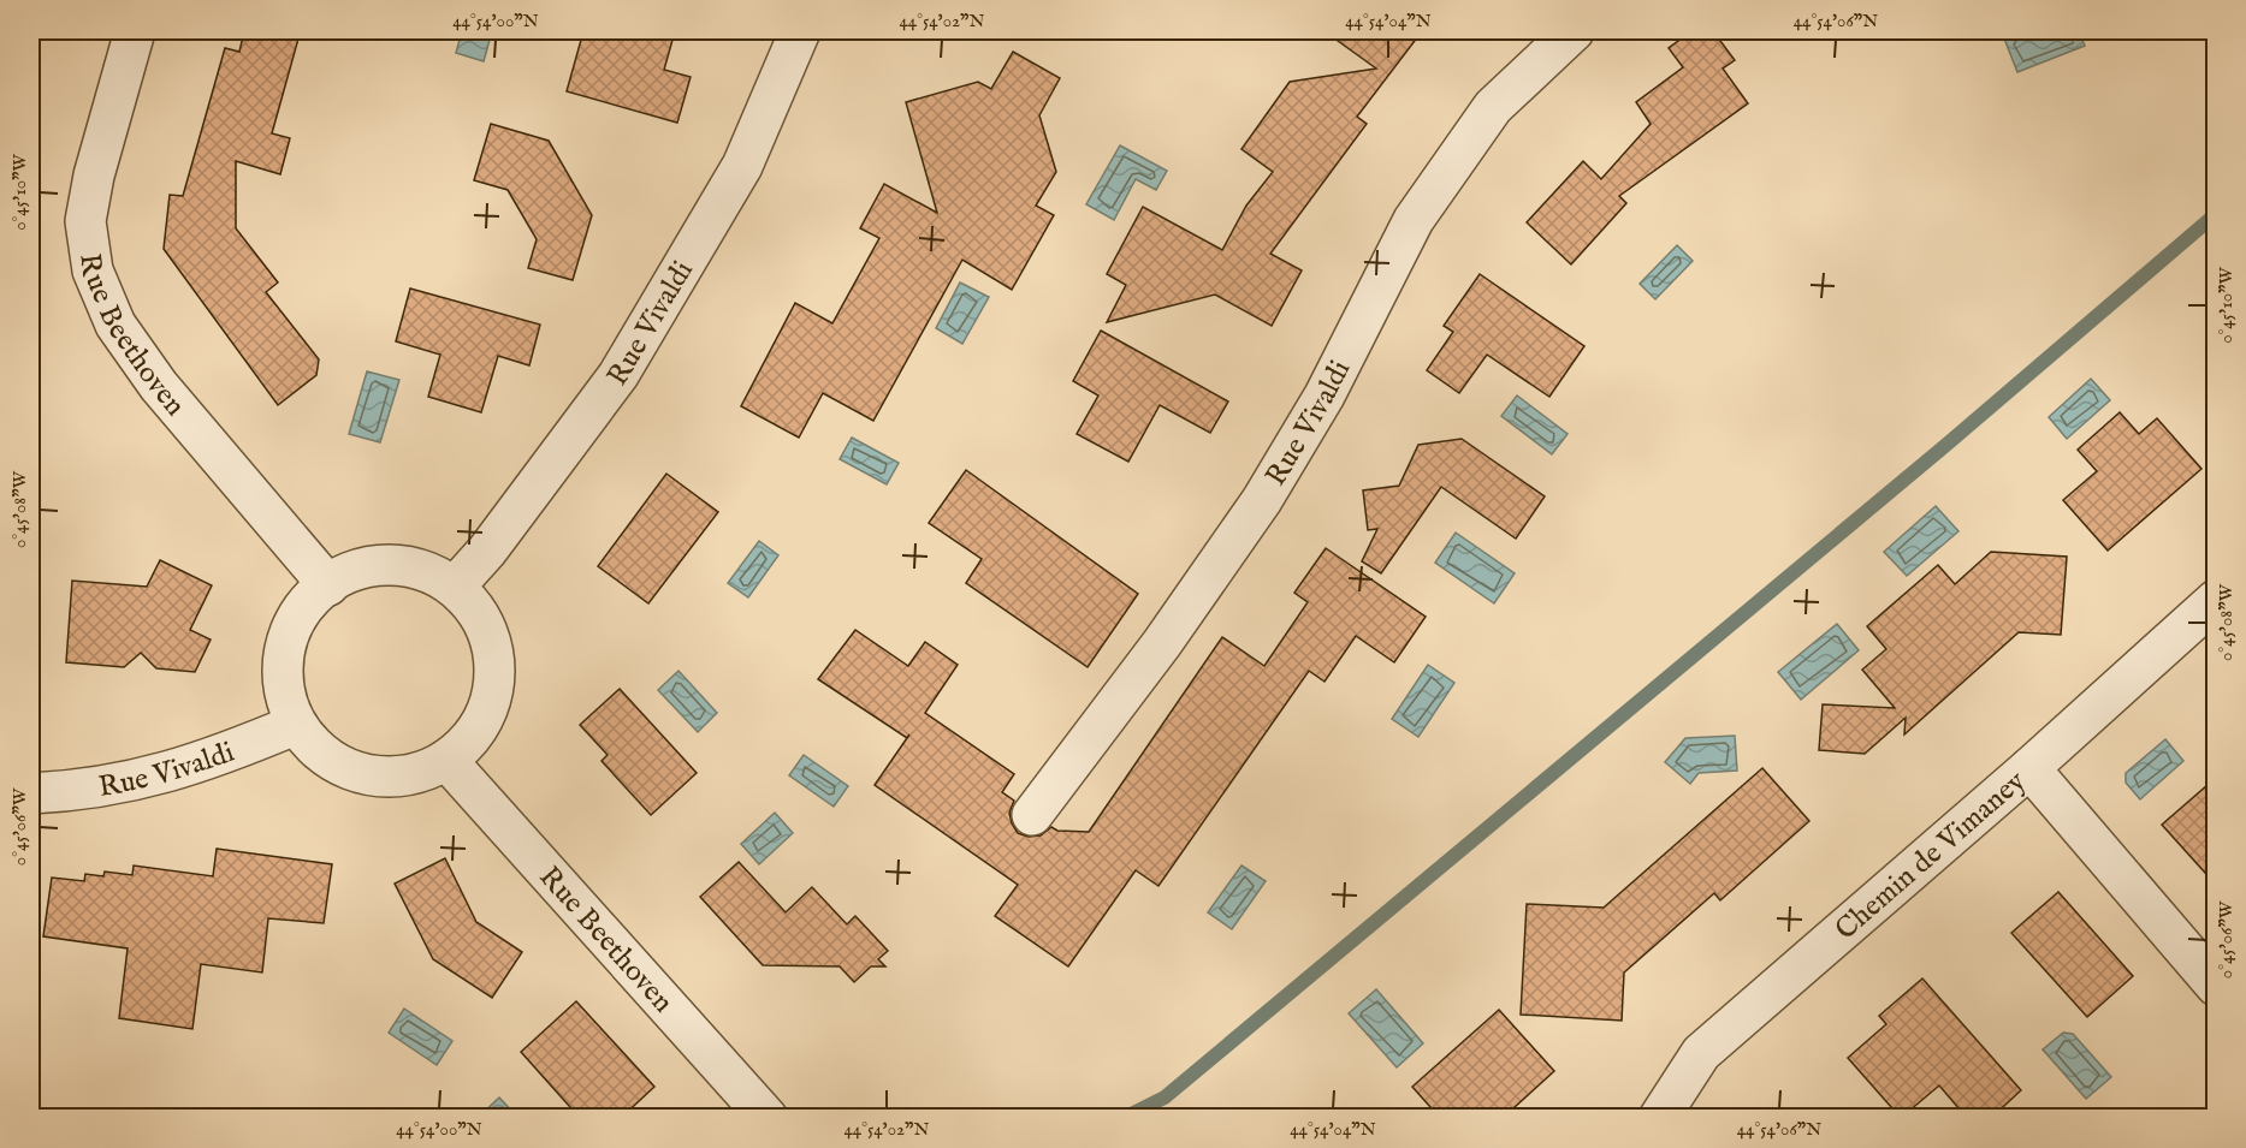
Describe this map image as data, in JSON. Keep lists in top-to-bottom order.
{
  "streets": {
    "street": ["Rue Vivaldi", "Rue Beethoven", "Chemin de Vimaney"]
  },
  "crossings": [
    ["Rue Vivaldi", "Rue Beethoven"]
  ],
  "coordinates": [
    "44°54'00\"N",
    "44°54'02\"N",
    "44°54'04\"N",
    "44°54'06\"N",
    "0°45'10\"W",
    "0°45'08\"W",
    "0°45'06\"W"
  ]
}
